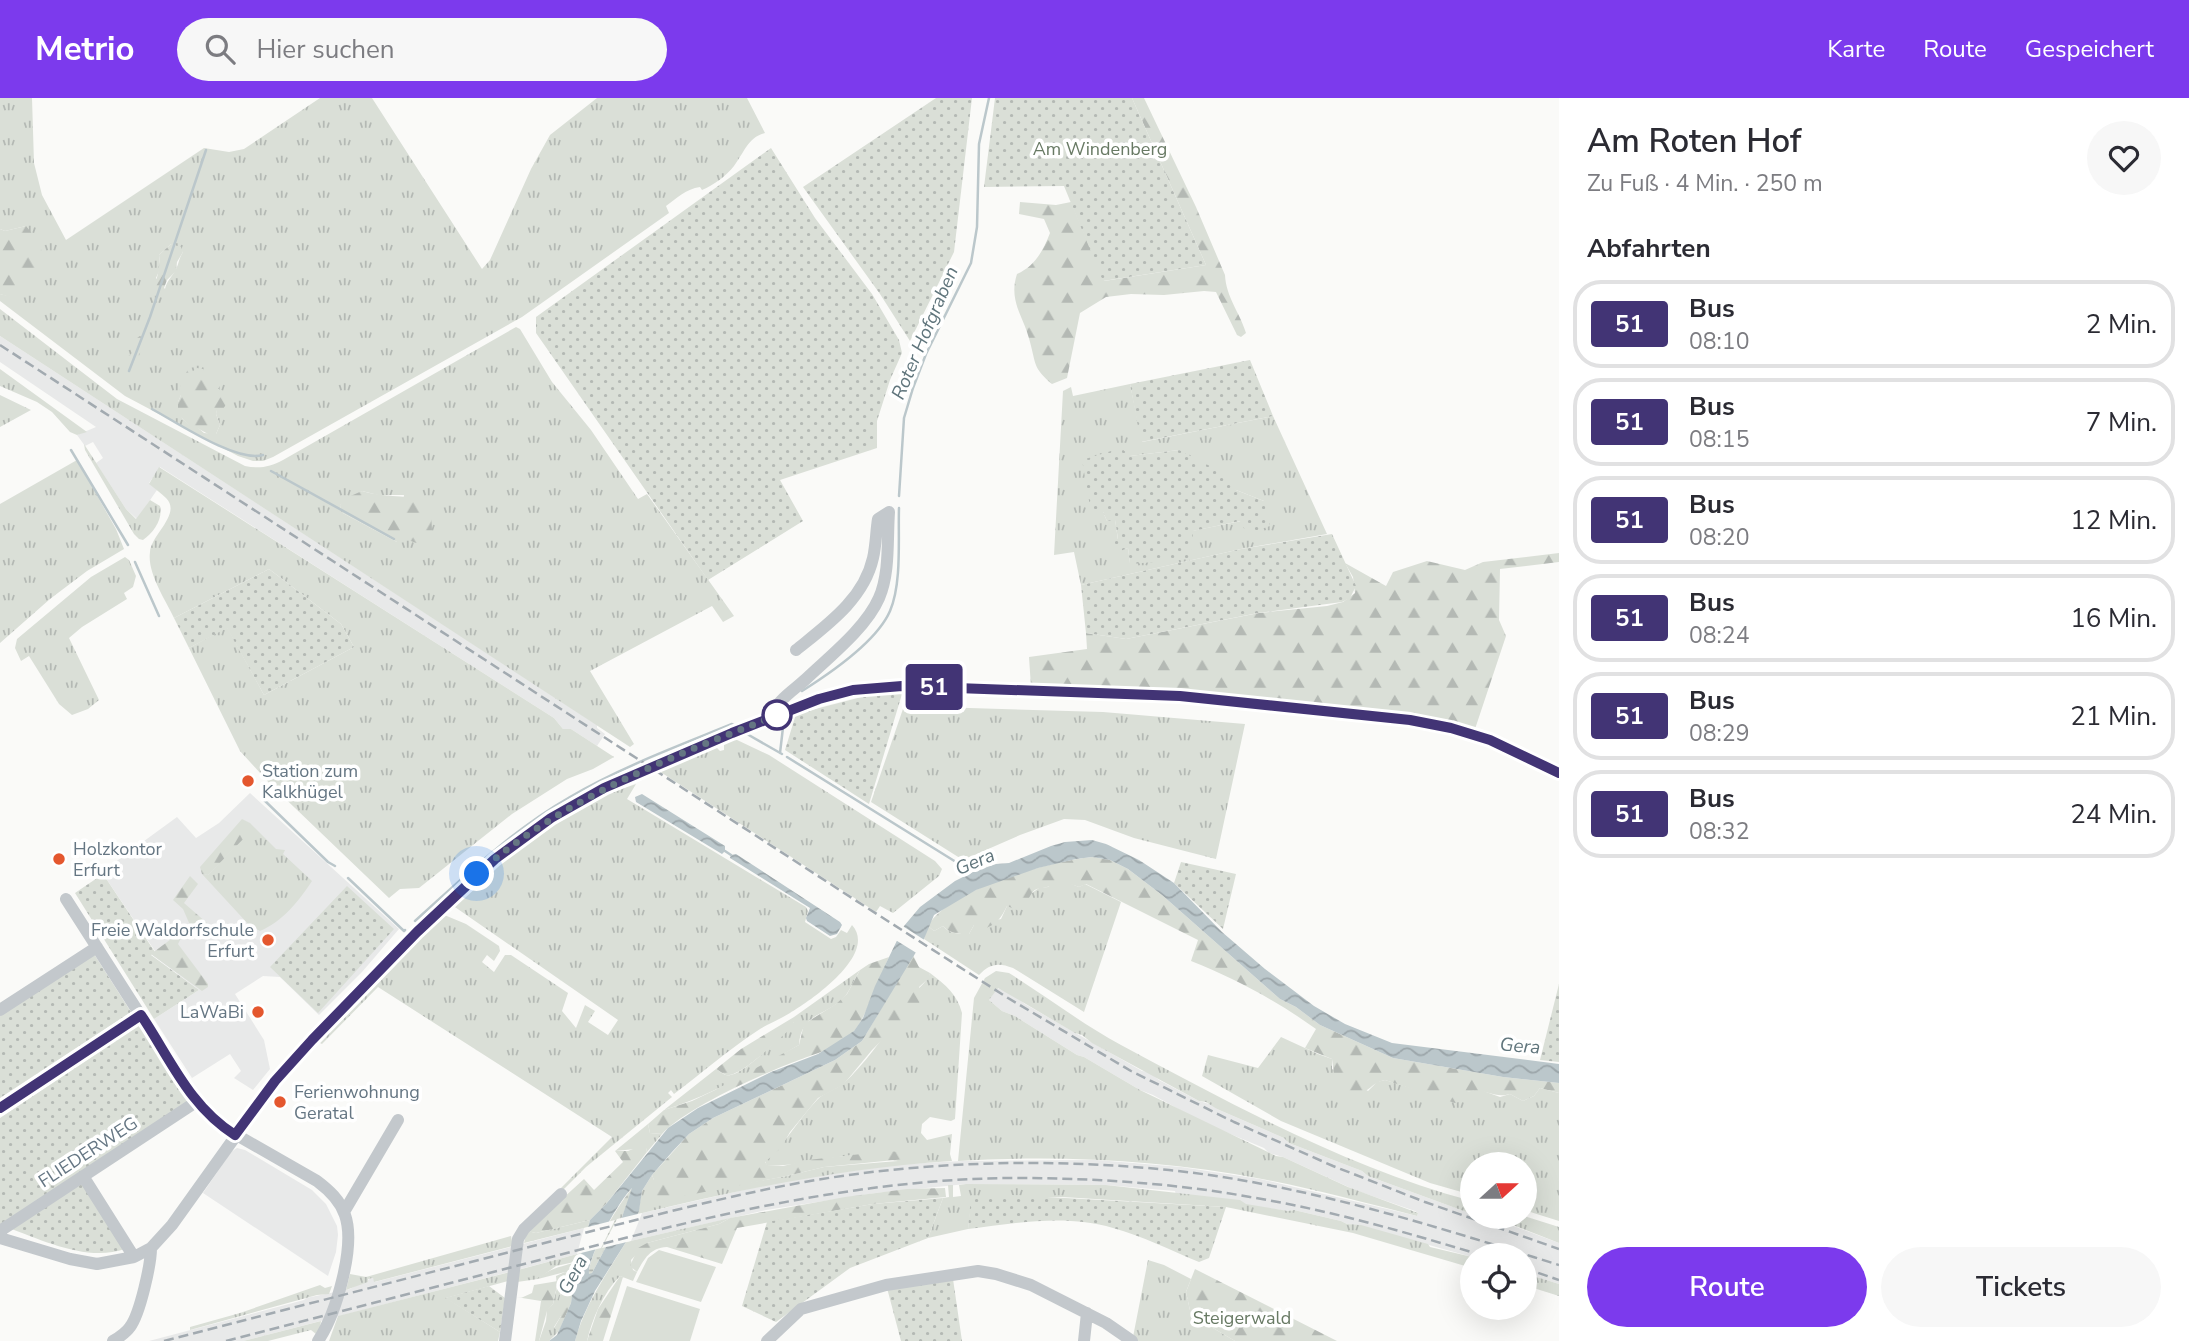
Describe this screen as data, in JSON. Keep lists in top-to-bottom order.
{
  "streets": {
    "street": ["FLIEDERWEG"]
  },
  "water": ["Roter Hofgraben", "Gera"],
  "parks": ["Am Windenberg", "Steigerwald"],
  "places": [
    "Station zum Kalkhügel",
    "Holzkontor Erfurt",
    "Freie Waldorfschule Erfurt",
    "LaWaBi",
    "Ferienwohnung Geratal"
  ],
  "lines": ["bus line 51"],
  "north": "right",
  "page": {
    "header": "Metrio",
    "search": "Hier suchen",
    "nav": ["Karte", "Route", "Gespeichert"],
    "on_map": "51",
    "heading": [
      ["Am Roten Hof", "Zu Fuß · 4 Min. · 250 m"],
      "Abfahrten"
    ],
    "list": [
      {
        "mark": "51",
        "name": "Bus",
        "note": "08:10",
        "value": "2 Min."
      },
      {
        "mark": "51",
        "name": "Bus",
        "note": "08:15",
        "value": "7 Min."
      },
      {
        "mark": "51",
        "name": "Bus",
        "note": "08:20",
        "value": "12 Min."
      },
      {
        "mark": "51",
        "name": "Bus",
        "note": "08:24",
        "value": "16 Min."
      },
      {
        "mark": "51",
        "name": "Bus",
        "note": "08:29",
        "value": "21 Min."
      },
      {
        "mark": "51",
        "name": "Bus",
        "note": "08:32",
        "value": "24 Min."
      }
    ],
    "buttons": ["Route", "Tickets"]
  }
}
